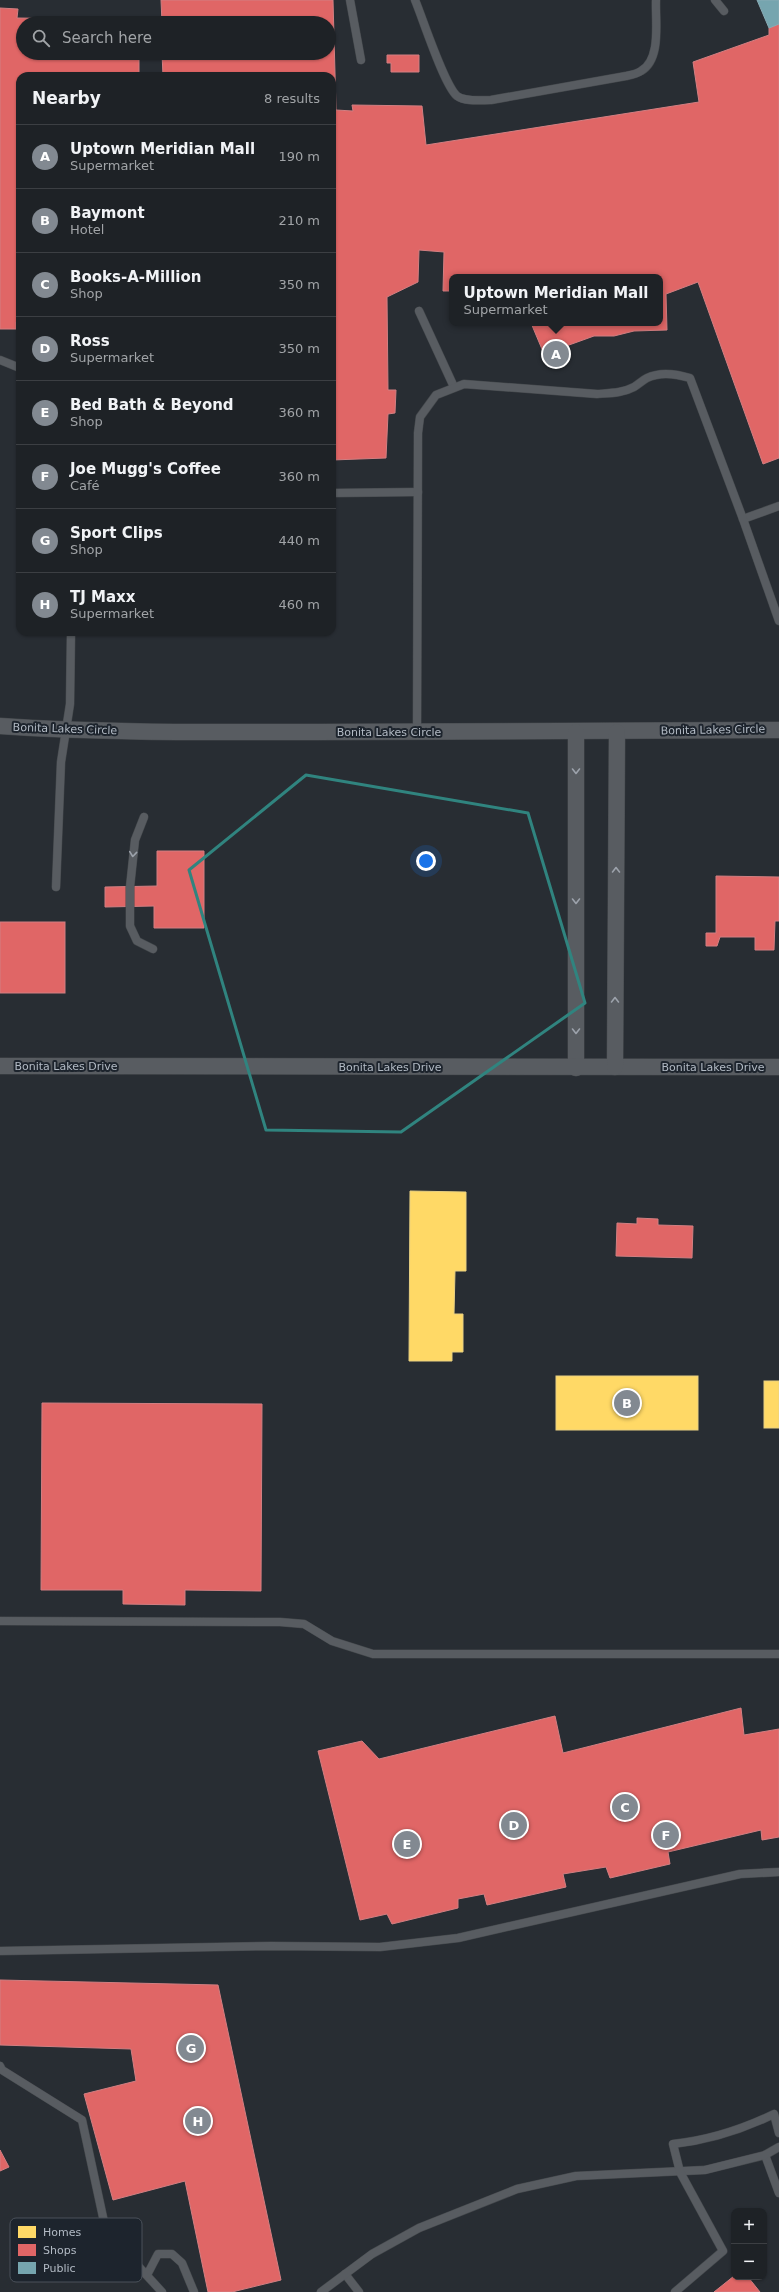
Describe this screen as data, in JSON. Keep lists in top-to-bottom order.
{
  "streets": {
    "street": ["Bonita Lakes Circle", "Bonita Lakes Drive"]
  },
  "legend": ["Homes", "Shops", "Public"],
  "page": {
    "search": "Search here",
    "heading": ["Nearby", "8 results"],
    "list": [
      {
        "mark": "A",
        "name": "Uptown Meridian Mall",
        "note": "Supermarket",
        "value": "190 m"
      },
      {
        "mark": "B",
        "name": "Baymont",
        "note": "Hotel",
        "value": "210 m"
      },
      {
        "mark": "C",
        "name": "Books-A-Million",
        "note": "Shop",
        "value": "350 m"
      },
      {
        "mark": "D",
        "name": "Ross",
        "note": "Supermarket",
        "value": "350 m"
      },
      {
        "mark": "E",
        "name": "Bed Bath & Beyond",
        "note": "Shop",
        "value": "360 m"
      },
      {
        "mark": "F",
        "name": "Joe Mugg's Coffee",
        "note": "Café",
        "value": "360 m"
      },
      {
        "mark": "G",
        "name": "Sport Clips",
        "note": "Shop",
        "value": "440 m"
      },
      {
        "mark": "H",
        "name": "TJ Maxx",
        "note": "Supermarket",
        "value": "460 m"
      }
    ],
    "popup": ["Uptown Meridian Mall", "Supermarket"],
    "pins": [
      "A",
      "B",
      "C",
      "D",
      "F",
      "E",
      "G",
      "H"
    ],
    "map_buttons": ["+", "−"]
  }
}
